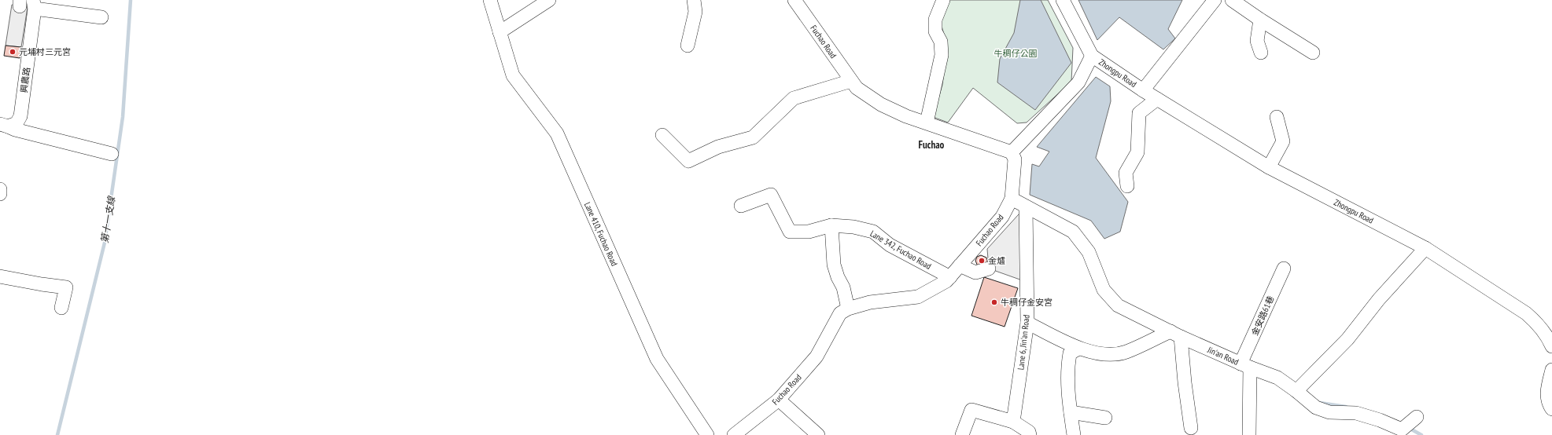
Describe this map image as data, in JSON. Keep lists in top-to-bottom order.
{
  "streets": {
    "street": [
      "Fuchao Road",
      "Zhongpu Road",
      "興農路",
      "Lane 410, Fuchao Road",
      "Lane 342, Fuchao Road",
      "金安路61巷",
      "Lane 6, Jin'an Road",
      "Jin'an Road"
    ]
  },
  "crossings": [
    ["Fuchao Road", "Lane 342, Fuchao Road"],
    ["Fuchao Road", "Jin'an Road"],
    ["金安路61巷", "Jin'an Road"],
    ["Lane 6, Jin'an Road", "Jin'an Road"]
  ],
  "districts": ["Fuchao"],
  "water": ["第十一支線"],
  "parks": ["牛稠仔公園"],
  "places": ["元埔村三元宮", "金爐", "牛稠仔金安宮"]
}
